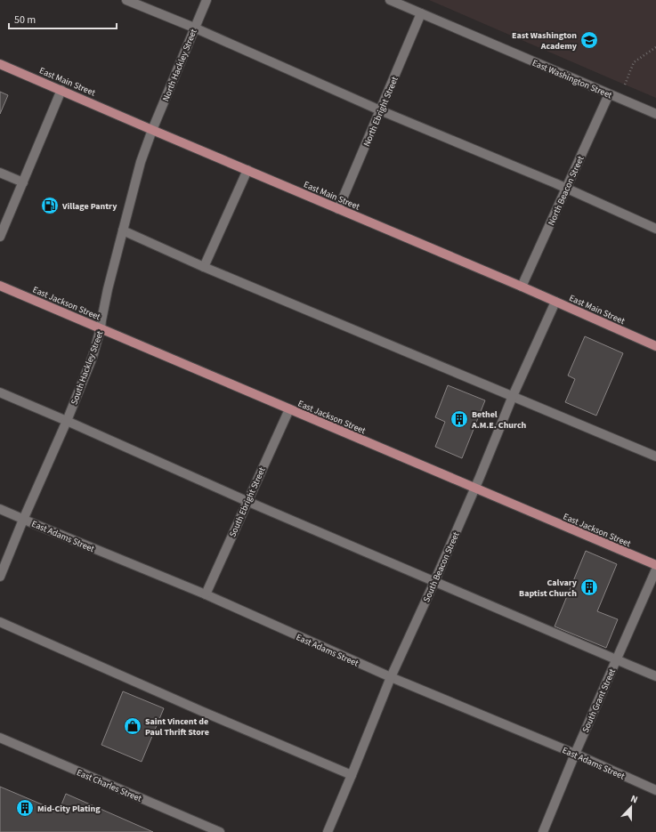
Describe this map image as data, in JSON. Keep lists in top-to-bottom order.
{
  "streets": {
    "main road": ["East Main Street", "East Jackson Street"],
    "street": [
      "North Hackley Street",
      "East Washington Street",
      "North Ebright Street",
      "North Beacon Street",
      "South Hackley Street",
      "South Ebright Street",
      "East Adams Street",
      "South Beacon Street",
      "South Grant Street",
      "East Charles Street"
    ]
  },
  "crossings": [
    ["North Hackley Street", "East Main Street"],
    ["North Hackley Street", "South Hackley Street"],
    ["East Washington Street", "North Ebright Street"],
    ["East Washington Street", "North Beacon Street"],
    ["East Main Street", "North Ebright Street"],
    ["East Main Street", "North Beacon Street"],
    ["East Main Street", "South Hackley Street"],
    ["East Main Street", "South Beacon Street"],
    ["East Jackson Street", "South Hackley Street"],
    ["East Jackson Street", "South Ebright Street"],
    ["East Jackson Street", "South Beacon Street"],
    ["South Hackley Street", "East Adams Street"],
    ["South Ebright Street", "East Adams Street"],
    ["East Adams Street", "South Beacon Street"],
    ["East Adams Street", "South Grant Street"]
  ],
  "places": {
    "school or university": ["East Washington Academy"],
    "fuel station": ["Village Pantry"],
    "building": ["Bethel A.M.E. Church", "Calvary Baptist Church", "Mid-City Plating"],
    "shop": ["Saint Vincent de Paul Thrift Store"]
  },
  "scale_bar": "50 m",
  "north": "top"
}
